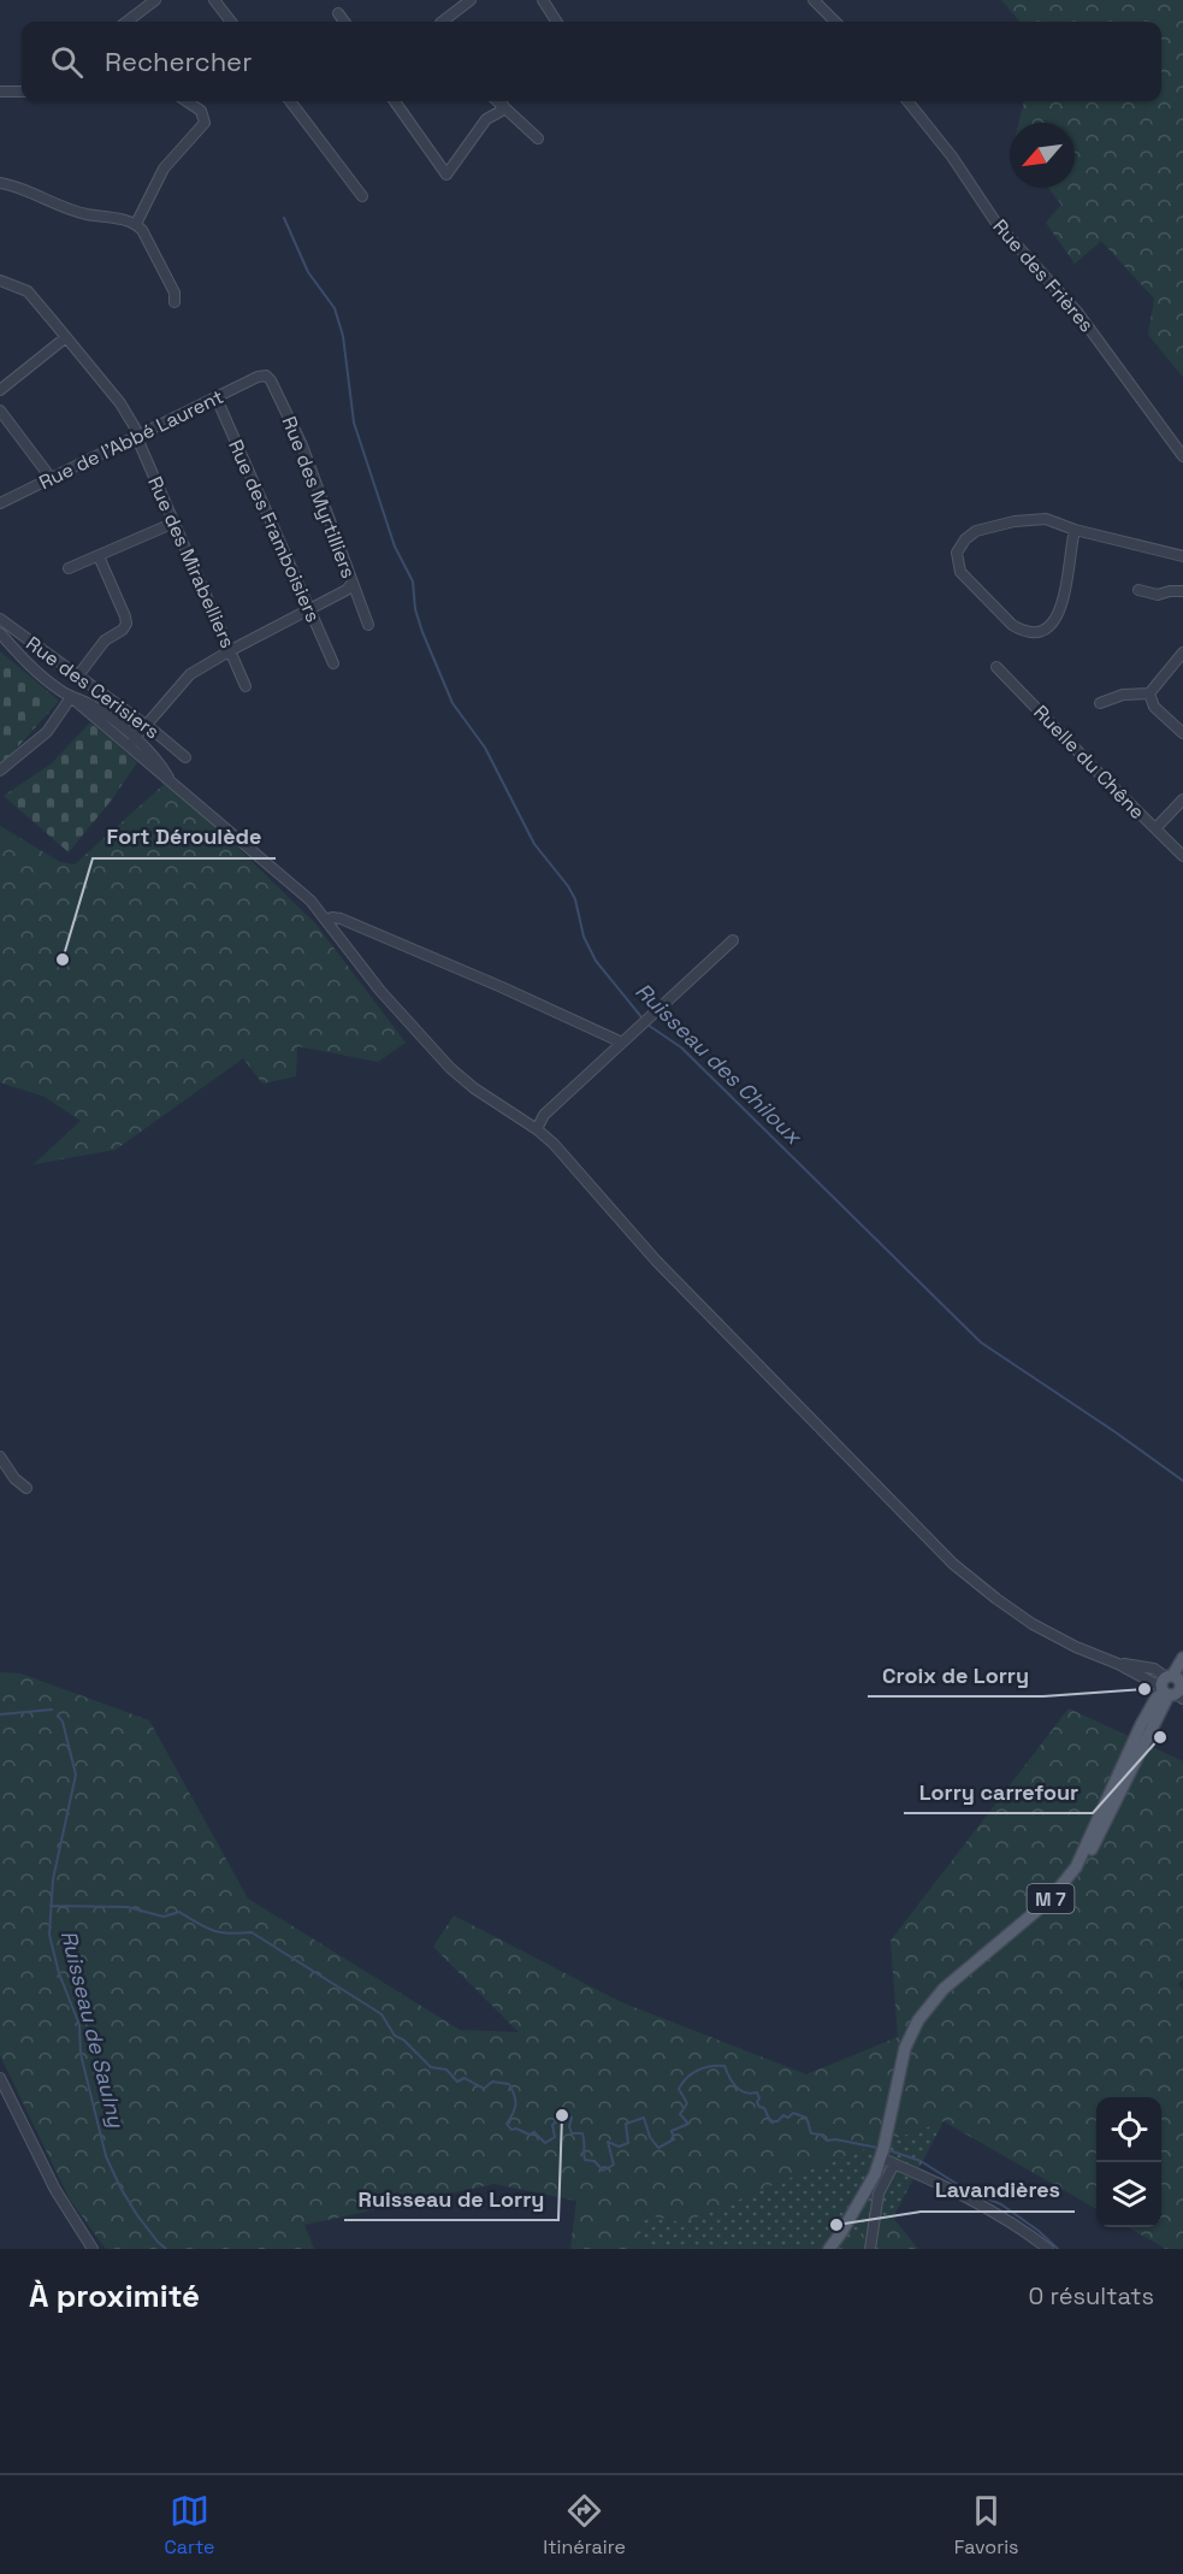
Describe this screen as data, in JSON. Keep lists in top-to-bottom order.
{
  "streets": {
    "main road": ["M 7"],
    "street": [
      "Rue des Frières",
      "Rue de l'Abbé Laurent",
      "Rue des Myrtilliers",
      "Rue des Framboisiers",
      "Rue des Mirabelliers",
      "Rue des Cerisiers",
      "Ruelle du Chêne"
    ]
  },
  "crossings": [
    ["Rue de l'Abbé Laurent", "Rue des Myrtilliers"],
    ["Rue de l'Abbé Laurent", "Rue des Framboisiers"],
    ["Rue de l'Abbé Laurent", "Rue des Mirabelliers"]
  ],
  "water": ["Ruisseau des Chiloux", "Ruisseau de Saulny"],
  "places": [
    "Fort Déroulède",
    "Croix de Lorry",
    "Lorry carrefour",
    "Ruisseau de Lorry",
    "Lavandières"
  ],
  "north": "bottom left",
  "page": {
    "search": "Rechercher",
    "heading": ["À proximité", "0 résultats"],
    "nav": ["Carte", "Itinéraire", "Favoris"]
  }
}
